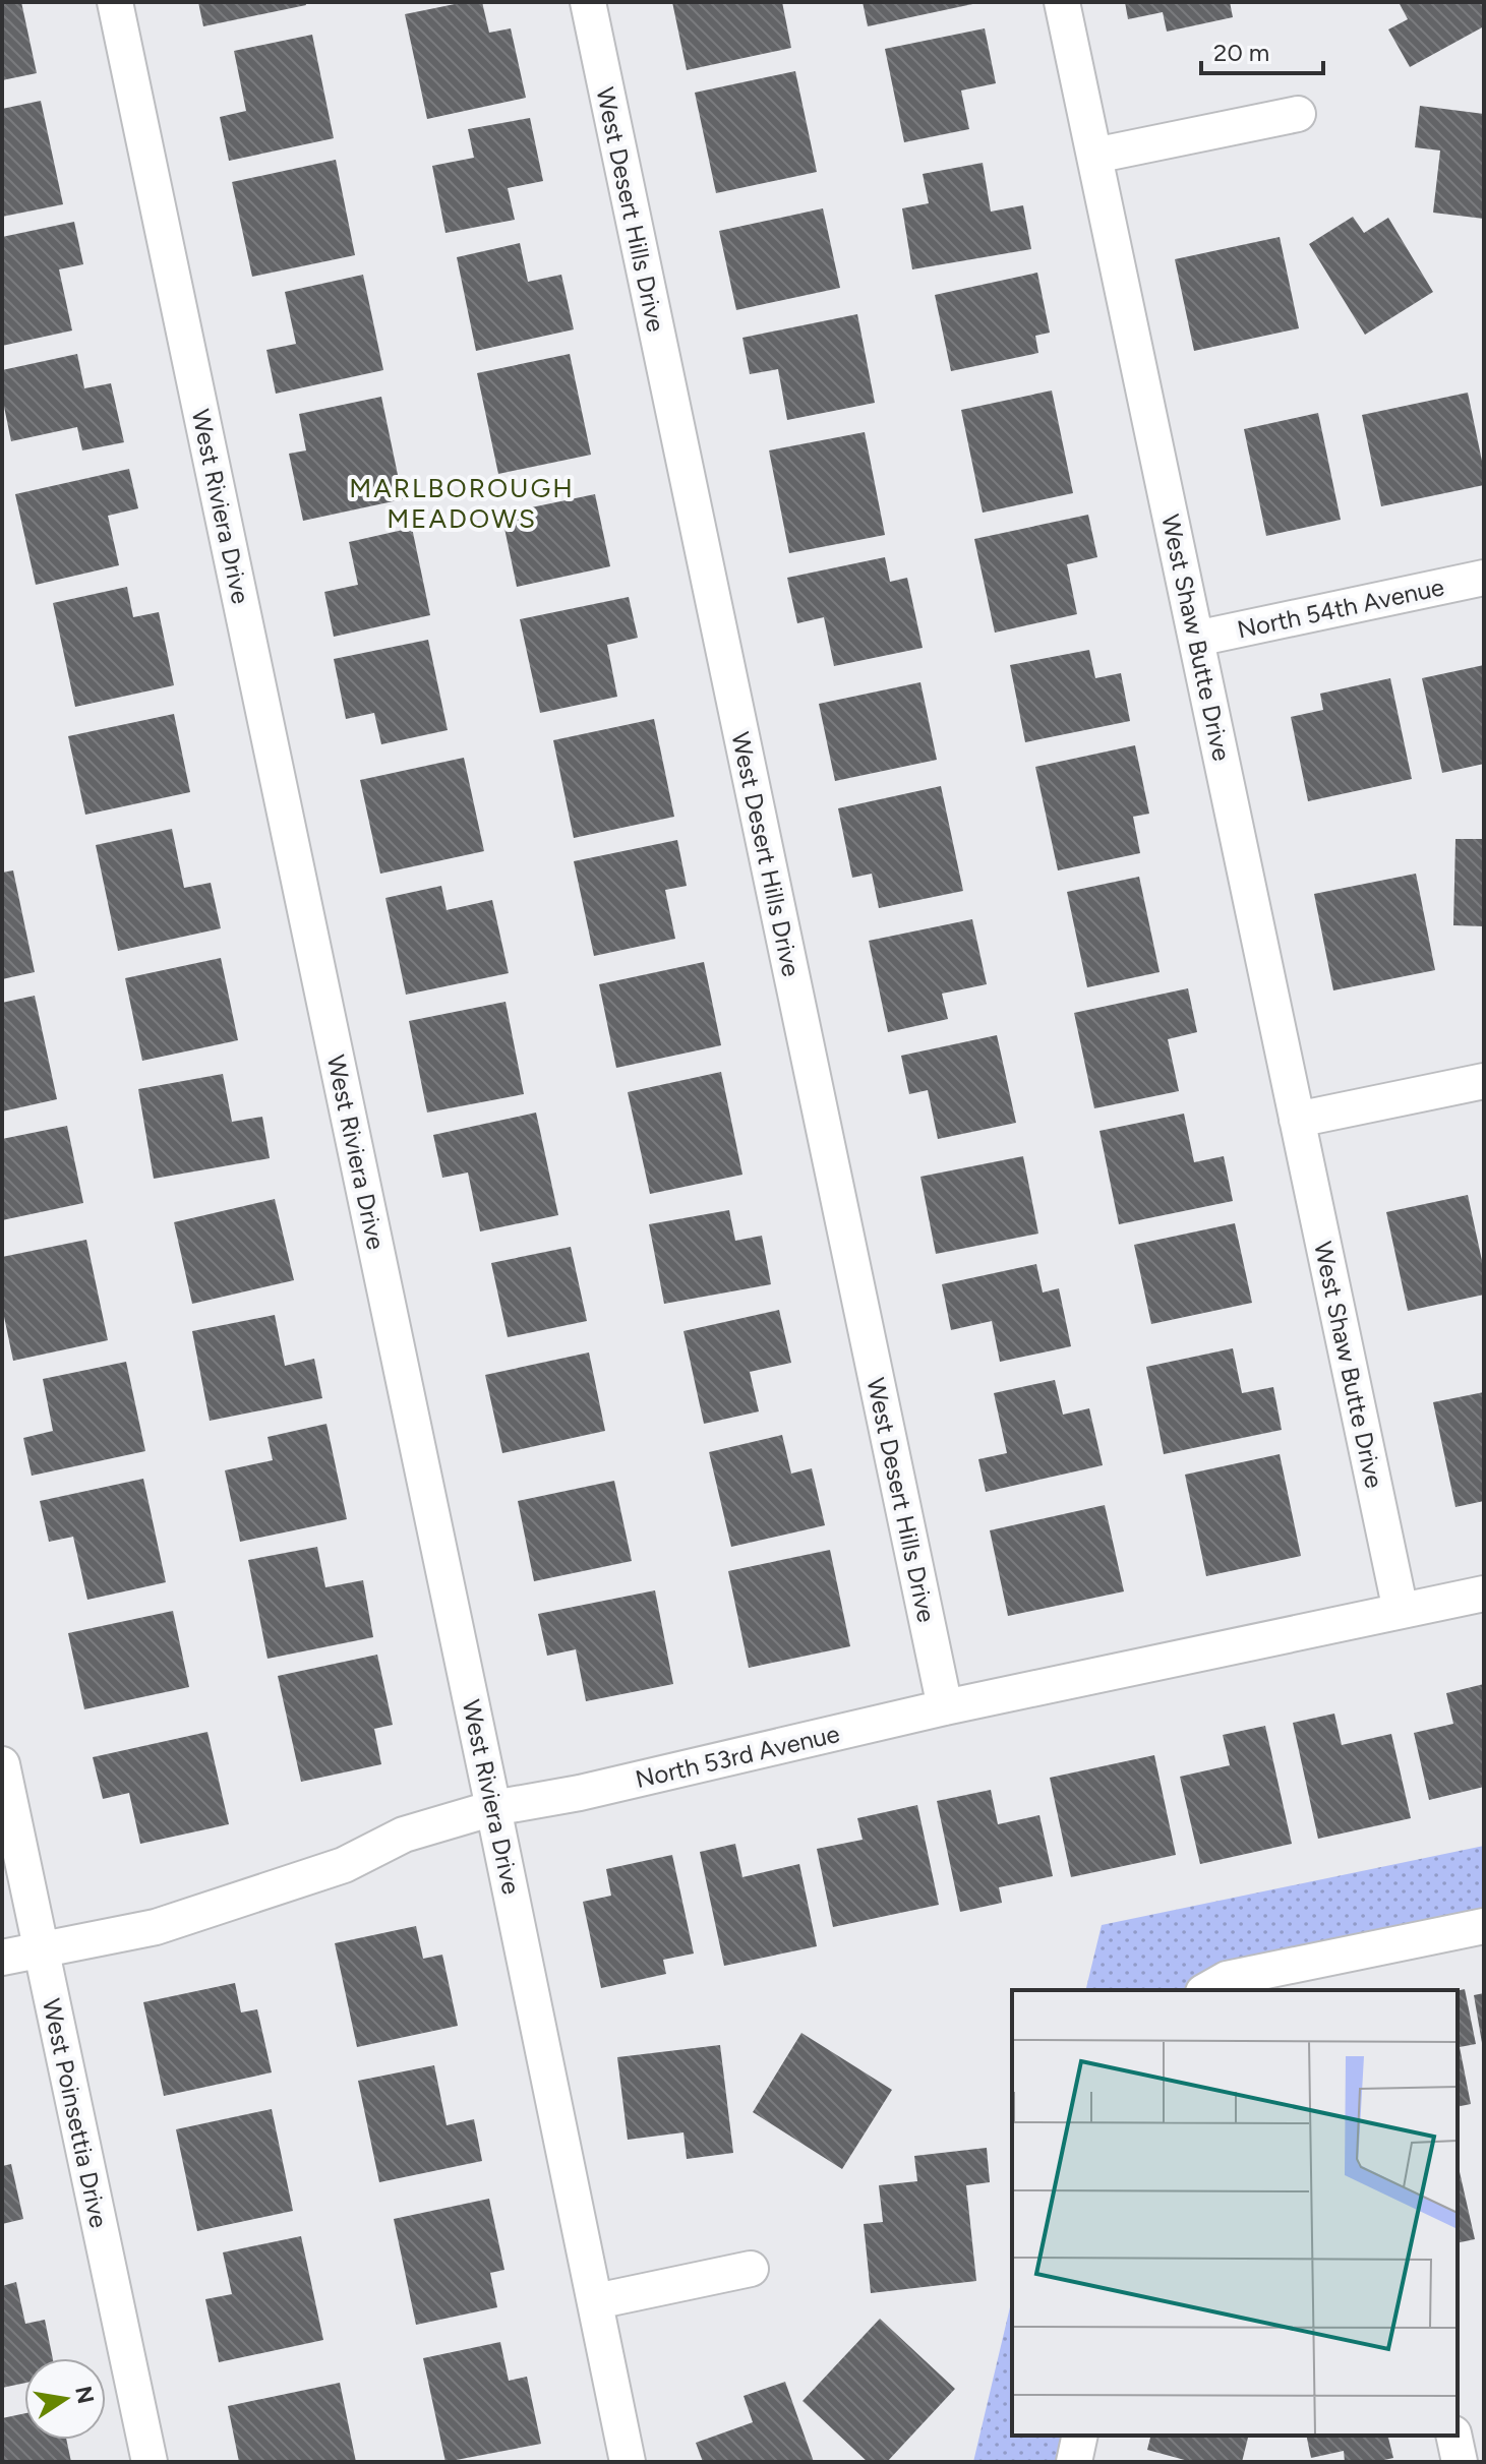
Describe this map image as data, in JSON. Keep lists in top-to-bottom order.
{
  "streets": {
    "street": [
      "West Desert Hills Drive",
      "West Riviera Drive",
      "North 54th Avenue",
      "West Shaw Butte Drive",
      "North 53rd Avenue",
      "West Poinsettia Drive"
    ]
  },
  "crossings": [
    ["West Desert Hills Drive", "North 53rd Avenue"],
    ["West Riviera Drive", "North 53rd Avenue"],
    ["North 54th Avenue", "West Shaw Butte Drive"],
    ["West Shaw Butte Drive", "North 53rd Avenue"],
    ["North 53rd Avenue", "West Poinsettia Drive"]
  ],
  "districts": ["MARLBOROUGH MEADOWS"],
  "scale_bar": "20 m",
  "north": "right"
}
